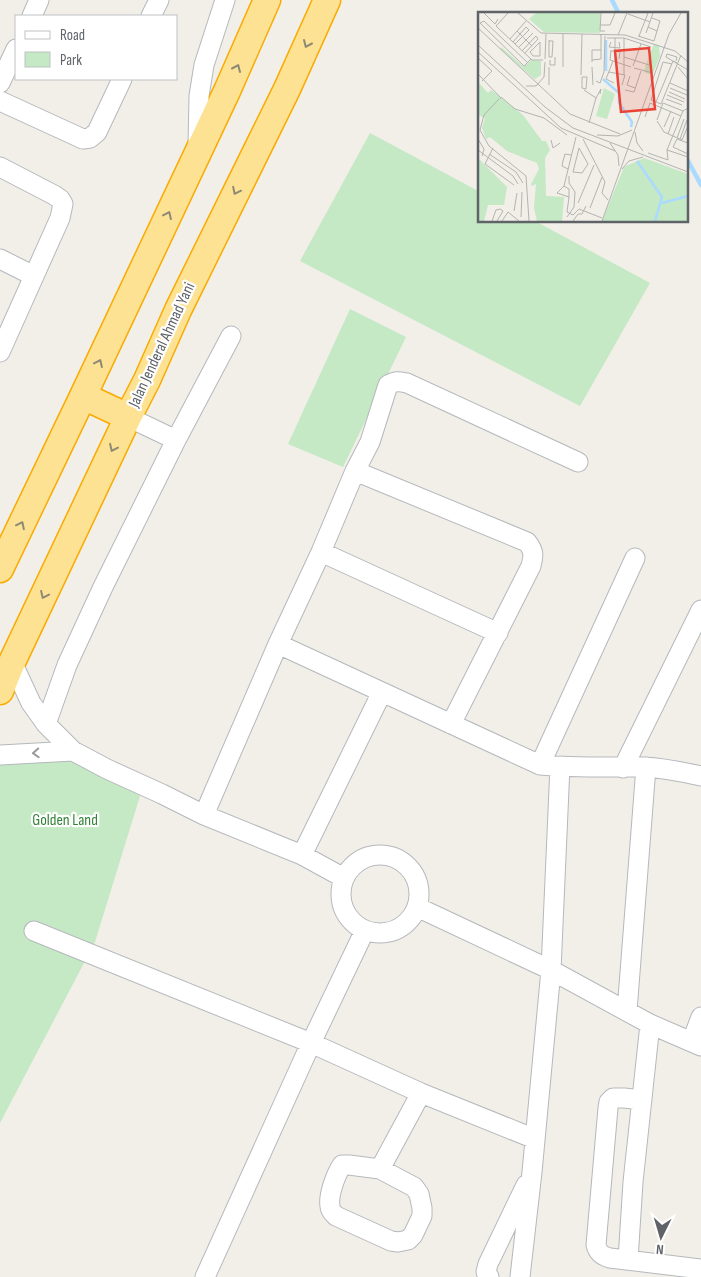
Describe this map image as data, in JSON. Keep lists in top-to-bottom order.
{
  "streets": {
    "highway": ["Jalan Jenderal Ahmad Yani"]
  },
  "parks": ["Golden Land"],
  "legend": ["Road", "Park"],
  "north": "bottom"
}
